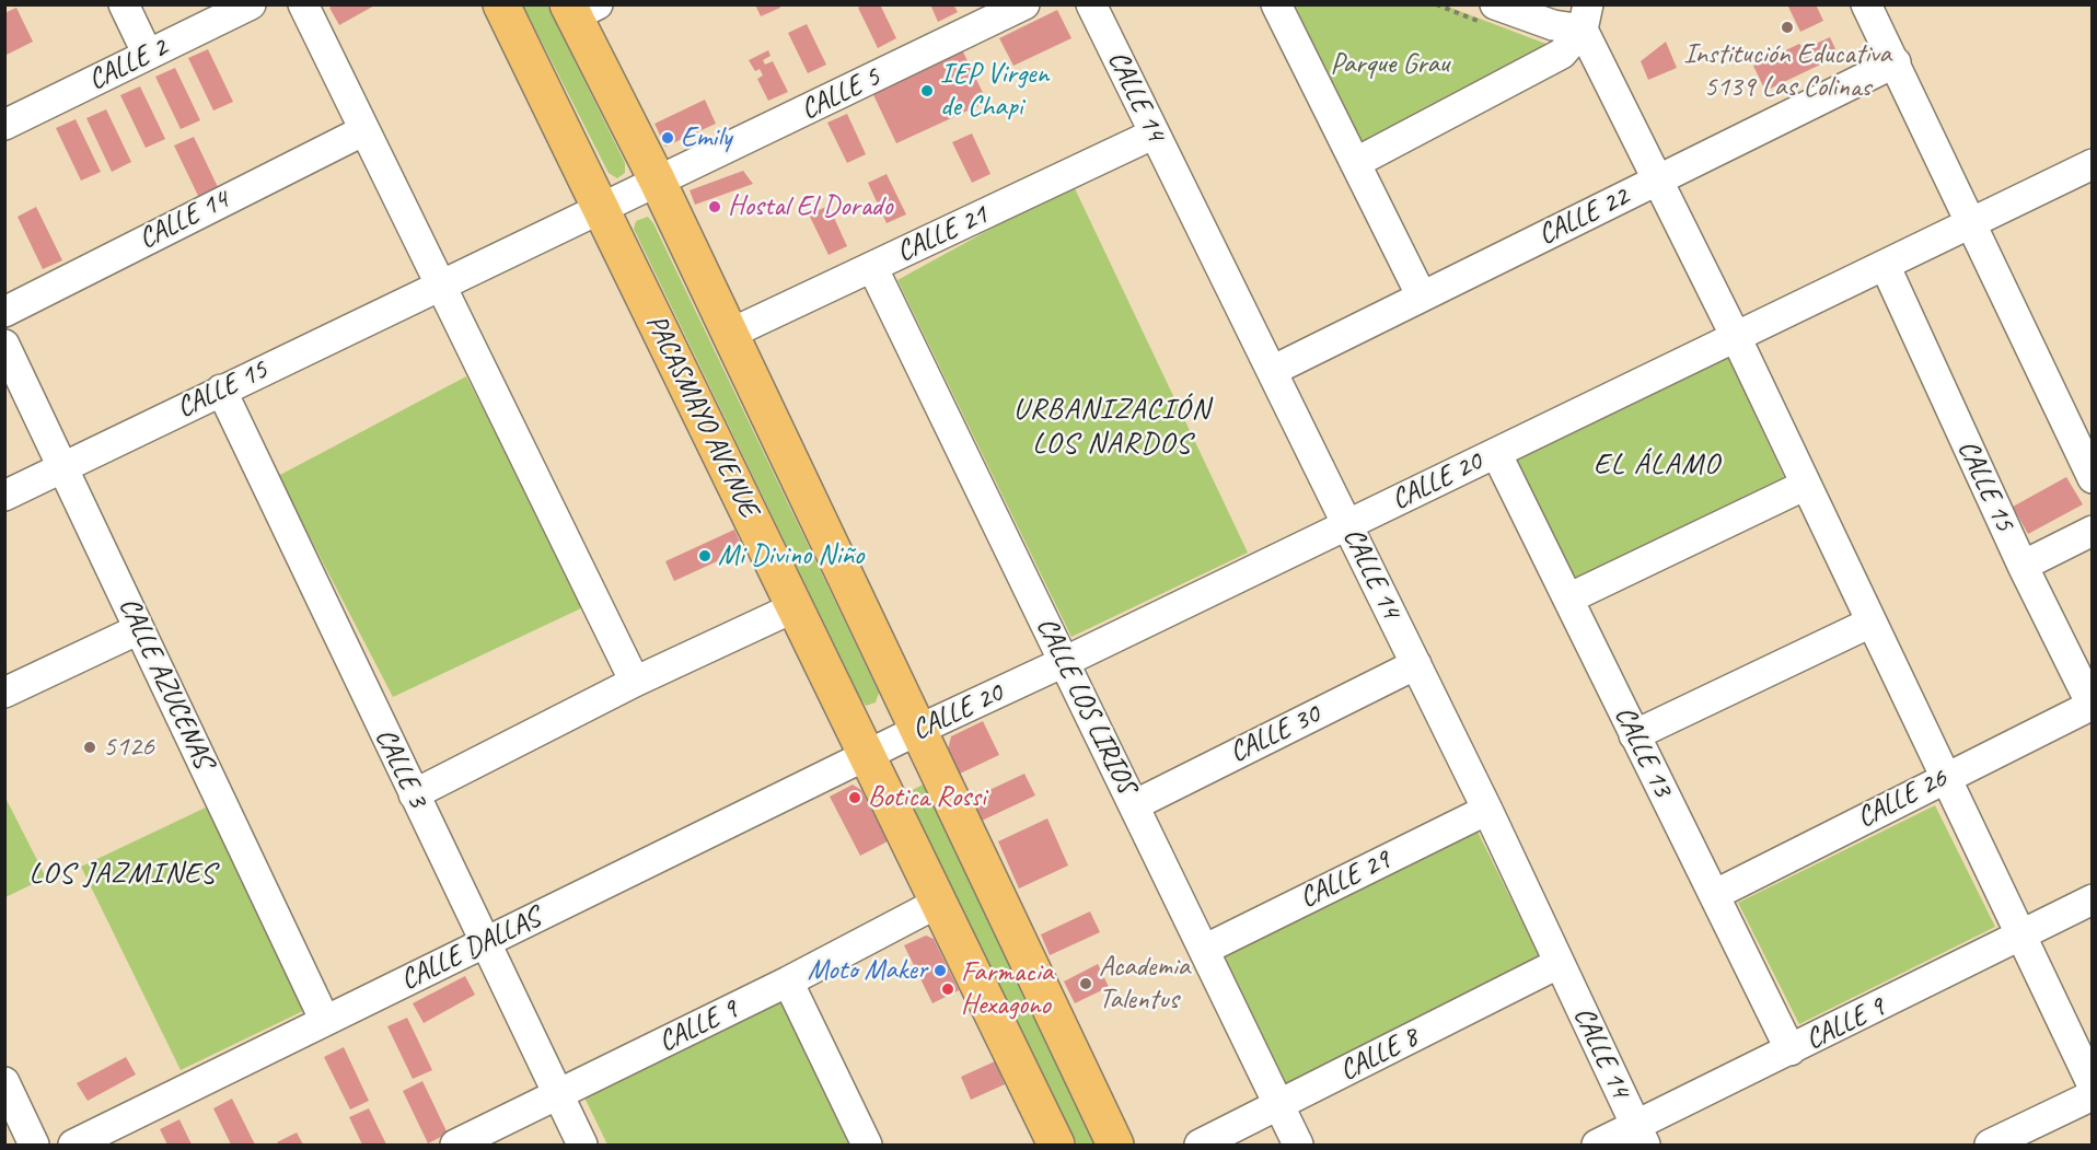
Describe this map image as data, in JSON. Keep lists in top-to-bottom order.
{
  "streets": {
    "main road": ["PACASMAYO AVENUE"],
    "street": [
      "CALLE 2",
      "CALLE 5",
      "CALLE 14",
      "CALLE 22",
      "CALLE 21",
      "CALLE 15",
      "CALLE 20",
      "CALLE AZUCENAS",
      "CALLE LOS LIRIOS",
      "CALLE 30",
      "CALLE 13",
      "CALLE 3",
      "CALLE 26",
      "CALLE 29",
      "CALLE DALLAS",
      "CALLE 9",
      "CALLE 8"
    ]
  },
  "crossings": [
    ["CALLE 5", "CALLE 15"],
    ["CALLE 14", "CALLE 22"],
    ["CALLE 14", "CALLE 21"],
    ["CALLE 14", "CALLE 20"],
    ["CALLE 14", "CALLE 30"],
    ["CALLE 14", "CALLE 29"],
    ["CALLE 14", "CALLE 9"],
    ["CALLE 14", "CALLE 8"],
    ["CALLE 21", "CALLE LOS LIRIOS"],
    ["CALLE 15", "PACASMAYO AVENUE"],
    ["CALLE 15", "CALLE 20"],
    ["CALLE 15", "CALLE AZUCENAS"],
    ["CALLE 15", "CALLE 3"],
    ["CALLE 15", "CALLE 26"],
    ["PACASMAYO AVENUE", "CALLE 20"],
    ["PACASMAYO AVENUE", "CALLE DALLAS"],
    ["PACASMAYO AVENUE", "CALLE 9"],
    ["CALLE 20", "CALLE LOS LIRIOS"],
    ["CALLE 20", "CALLE 13"],
    ["CALLE 20", "CALLE DALLAS"],
    ["CALLE AZUCENAS", "CALLE DALLAS"],
    ["CALLE LOS LIRIOS", "CALLE 30"],
    ["CALLE LOS LIRIOS", "CALLE 29"],
    ["CALLE LOS LIRIOS", "CALLE 8"],
    ["CALLE 13", "CALLE 26"],
    ["CALLE 13", "CALLE 9"],
    ["CALLE 3", "CALLE DALLAS"],
    ["CALLE 3", "CALLE 9"]
  ],
  "districts": ["URBANIZACIÓN LOS NARDOS", "EL ÁLAMO", "LOS JAZMINES"],
  "parks": ["Parque Grau"],
  "places": [
    "Institución Educativa 5139 Las Colinas",
    "IEP Virgen de Chapi",
    "Emily",
    "Hostal El Dorado",
    "Mi Divino Niño",
    "5126",
    "Botica Rossi",
    "Moto Maker",
    "Academia Talentus",
    "Farmacia Hexagono"
  ]
}
